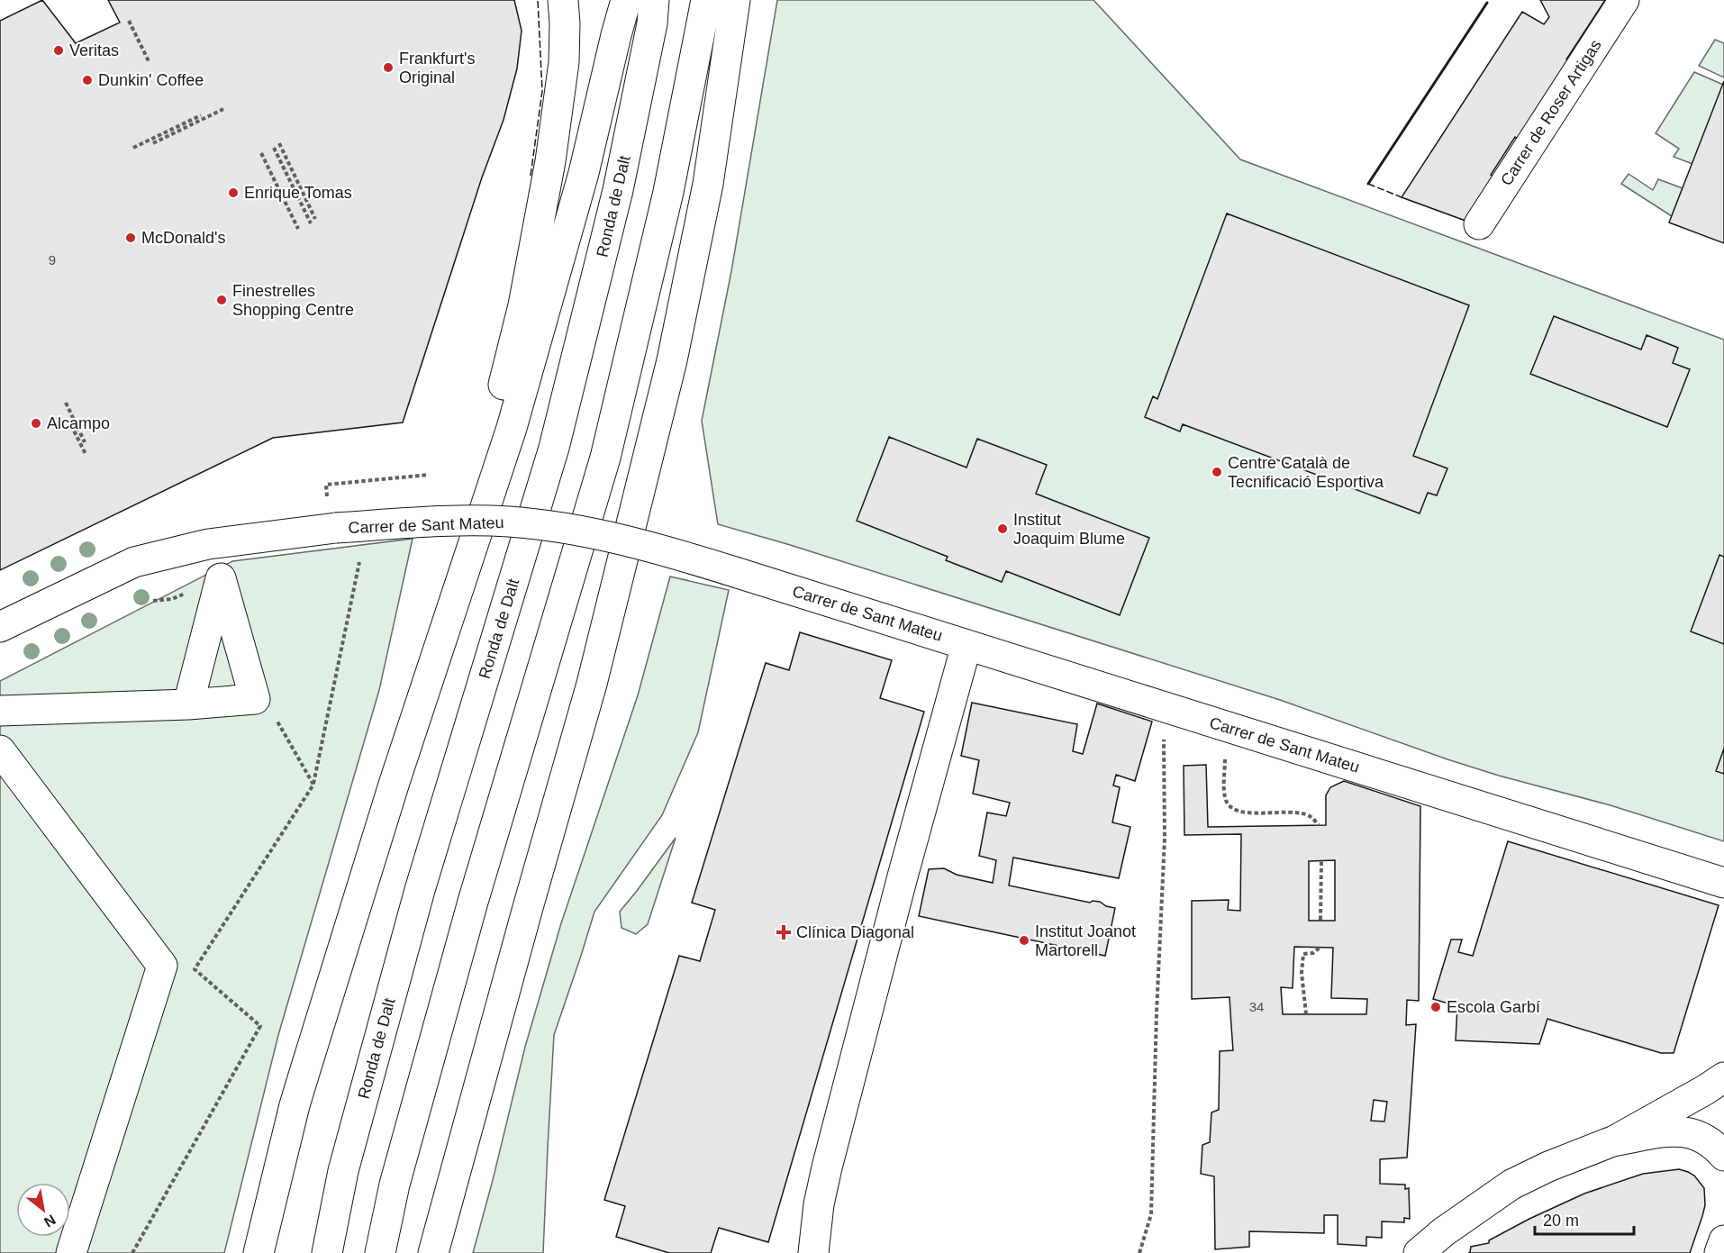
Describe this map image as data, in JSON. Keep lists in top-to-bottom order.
{
  "streets": {
    "main road": ["Carrer de Roser Artigas", "Ronda de Dalt", "Carrer de Sant Mateu"]
  },
  "places": {
    "other": [
      "Veritas",
      "Frankfurt's Original",
      "Dunkin' Coffee",
      "Enrique Tomas",
      "McDonald's",
      "Finestrelles Shopping Centre",
      "Alcampo",
      "Centre Català de Tecnificació Esportiva",
      "Institut Joaquim Blume",
      "Institut Joanot Martorell",
      "Escola Garbí"
    ],
    "health": ["Clínica Diagonal"]
  },
  "house_numbers": ["9", "34"],
  "scale_bar": "20 m",
  "north": "bottom right"
}
